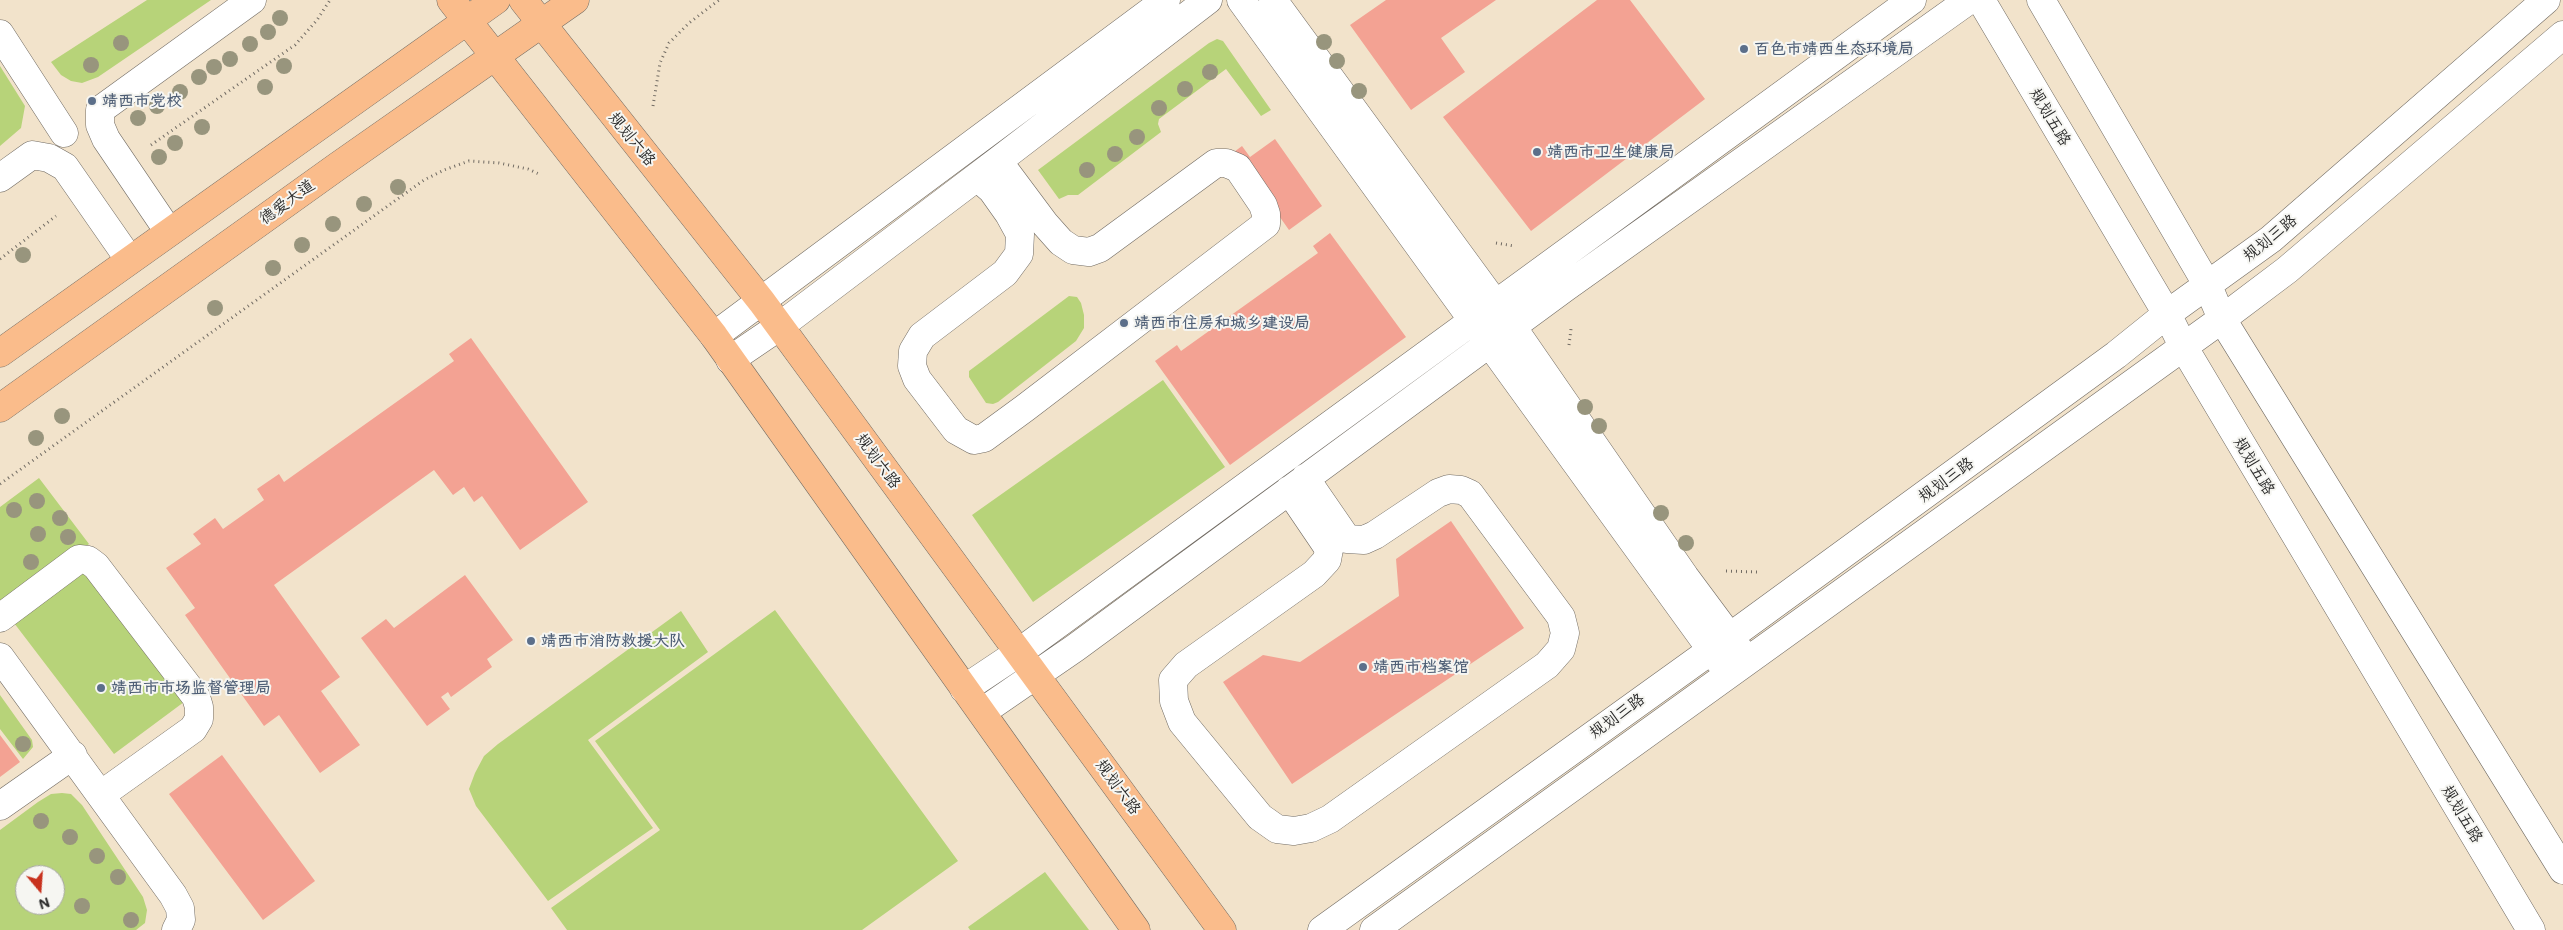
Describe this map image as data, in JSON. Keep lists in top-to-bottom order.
{
  "streets": {
    "main road": ["规划六路", "德爱大道"],
    "street": ["规划五路", "规划三路"]
  },
  "crossings": [
    ["规划五路", "规划三路"],
    ["规划六路", "德爱大道"]
  ],
  "places": [
    "百色市靖西生态环境局",
    "靖西市党校",
    "靖西市卫生健康局",
    "靖西市住房和城乡建设局",
    "靖西市消防救援大队",
    "靖西市档案馆",
    "靖西市市场监督管理局"
  ],
  "north": "bottom"
}
